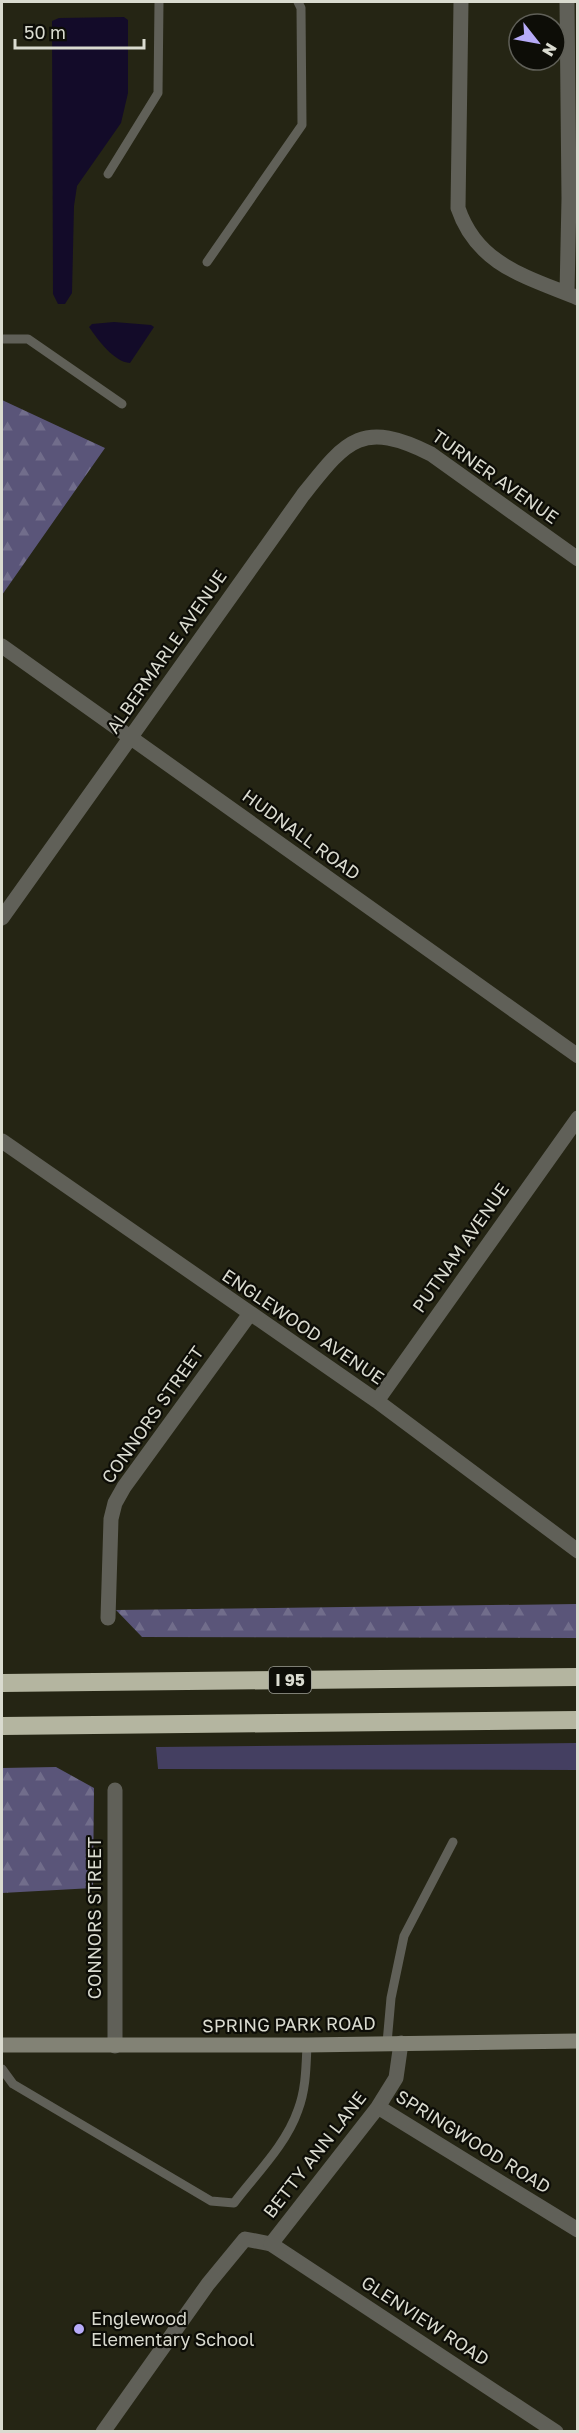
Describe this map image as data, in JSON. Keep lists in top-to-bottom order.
{
  "streets": {
    "highway": ["I 95"],
    "main road": ["SPRING PARK ROAD"],
    "street": [
      "TURNER AVENUE",
      "ALBERMARLE AVENUE",
      "HUDNALL ROAD",
      "PUTNAM AVENUE",
      "ENGLEWOOD AVENUE",
      "CONNORS STREET",
      "SPRINGWOOD ROAD",
      "BETTY ANN LANE",
      "GLENVIEW ROAD"
    ]
  },
  "crossings": [
    ["TURNER AVENUE", "ALBERMARLE AVENUE"],
    ["ALBERMARLE AVENUE", "HUDNALL ROAD"],
    ["PUTNAM AVENUE", "ENGLEWOOD AVENUE"],
    ["ENGLEWOOD AVENUE", "CONNORS STREET"],
    ["CONNORS STREET", "SPRING PARK ROAD"],
    ["SPRING PARK ROAD", "BETTY ANN LANE"],
    ["SPRINGWOOD ROAD", "BETTY ANN LANE"],
    ["BETTY ANN LANE", "GLENVIEW ROAD"]
  ],
  "places": ["Englewood Elementary School"],
  "scale_bar": "50 m",
  "north": "bottom right"
}
